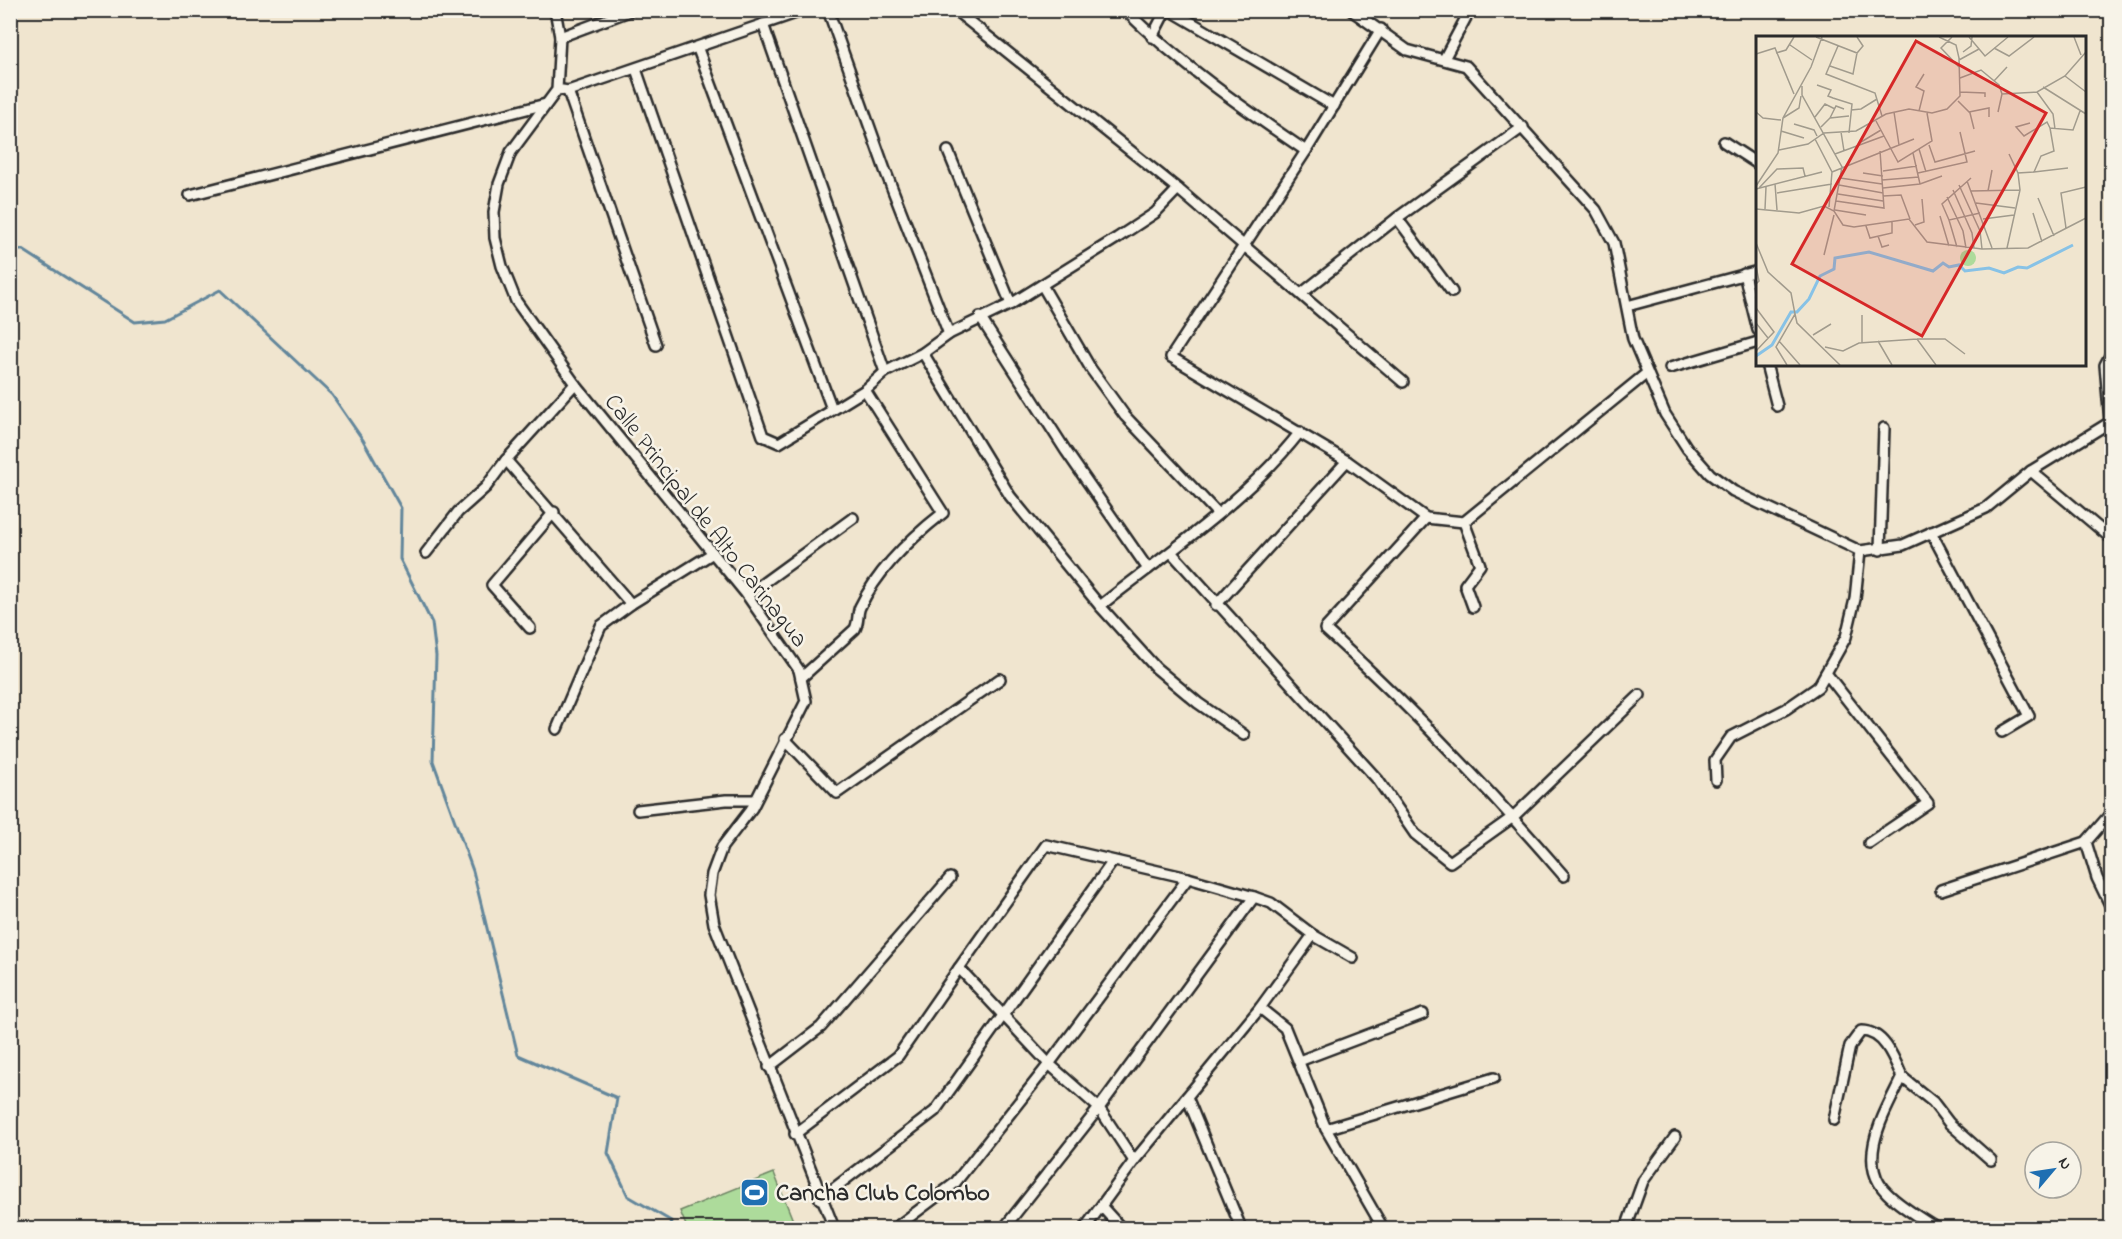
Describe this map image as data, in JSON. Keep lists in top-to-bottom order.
{
  "streets": {
    "street": ["Calle Principal de Alto Carinagua"]
  },
  "places": {
    "sports": ["Cancha Club Colombo"]
  },
  "north": "top right"
}
